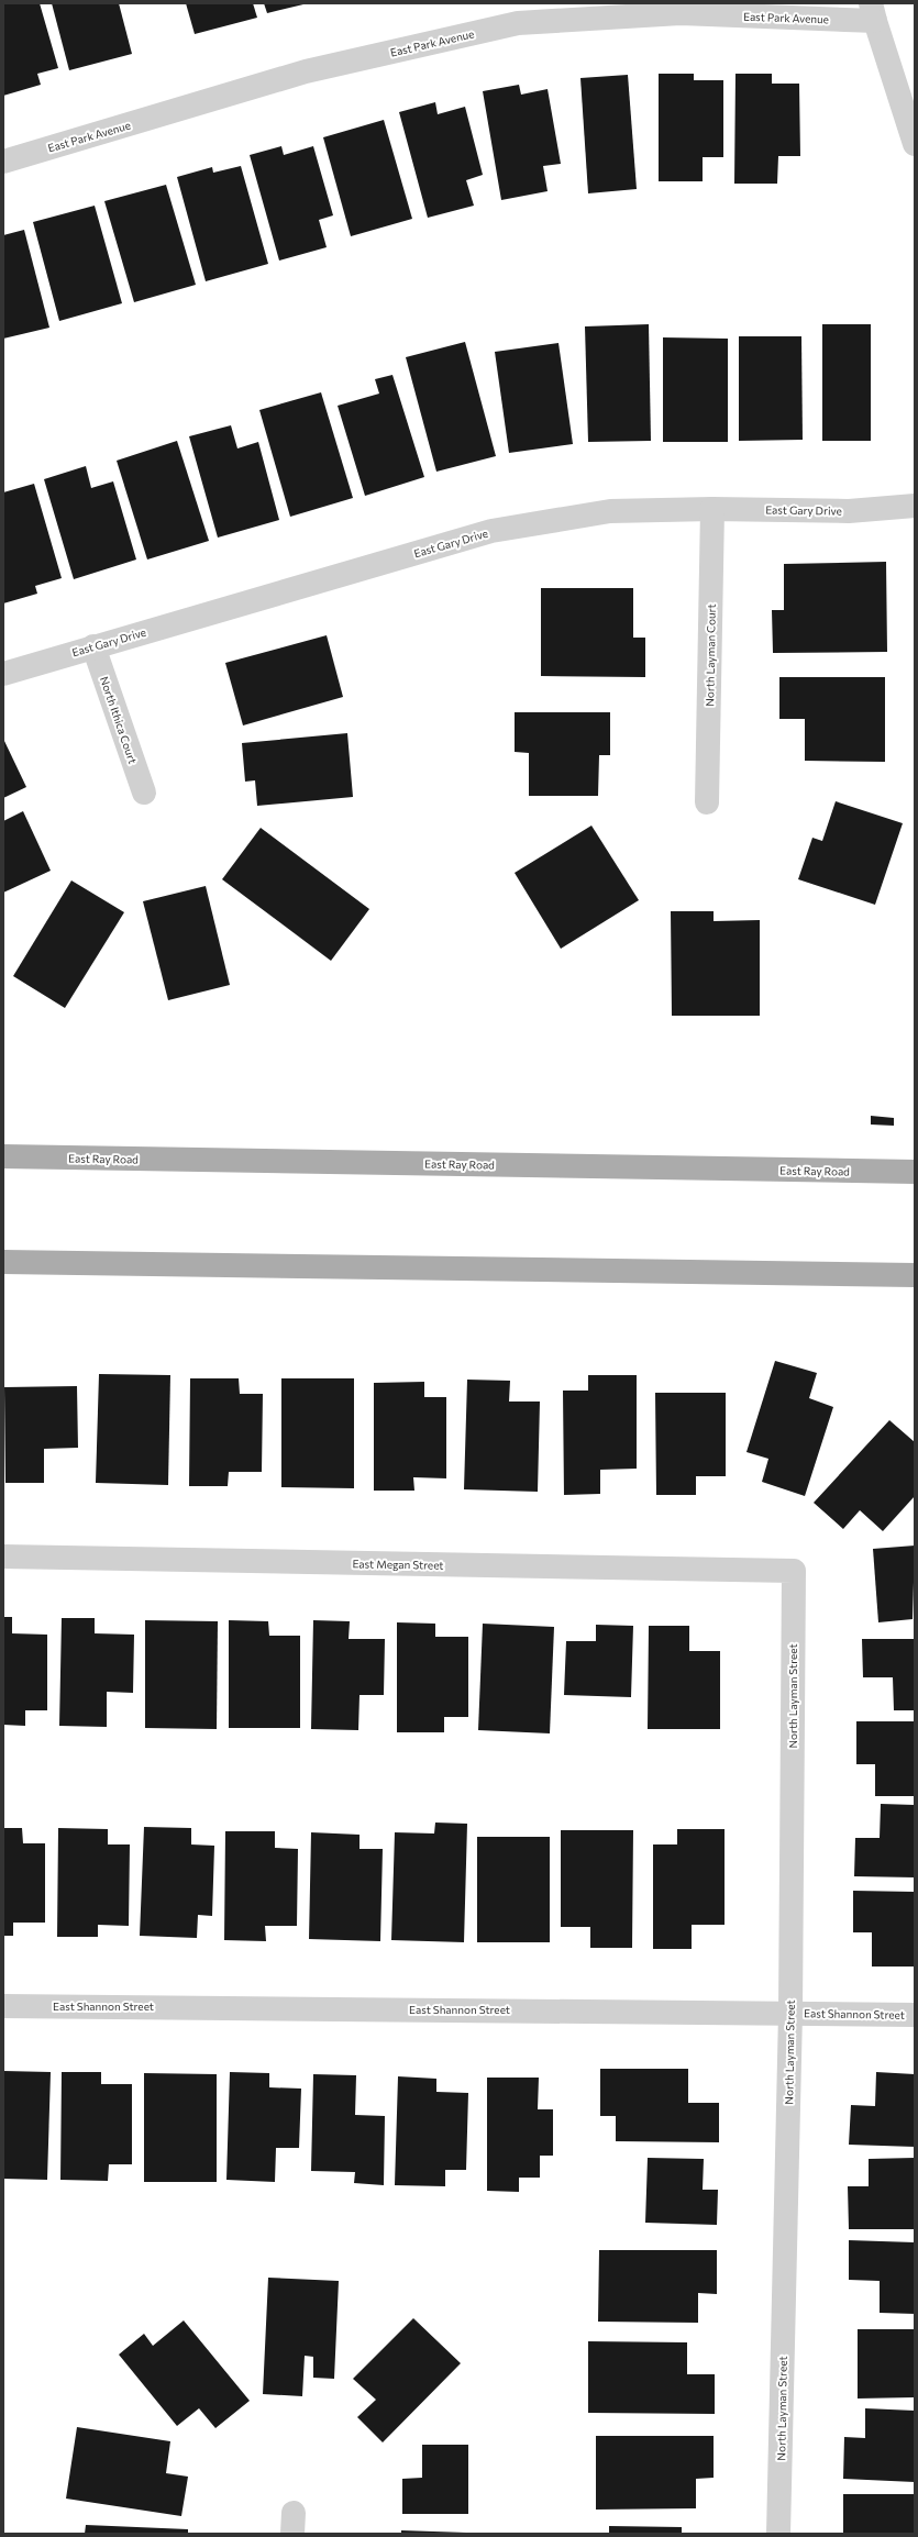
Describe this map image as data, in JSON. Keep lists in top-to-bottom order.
{
  "streets": {
    "main road": ["East Ray Road"],
    "street": [
      "East Park Avenue",
      "East Gary Drive",
      "North Layman Court",
      "North Ithica Court",
      "East Megan Street",
      "North Layman Street",
      "East Shannon Street"
    ]
  },
  "crossings": [
    ["East Gary Drive", "North Layman Court"],
    ["East Gary Drive", "North Ithica Court"],
    ["East Megan Street", "North Layman Street"],
    ["North Layman Street", "East Shannon Street"]
  ]
}
